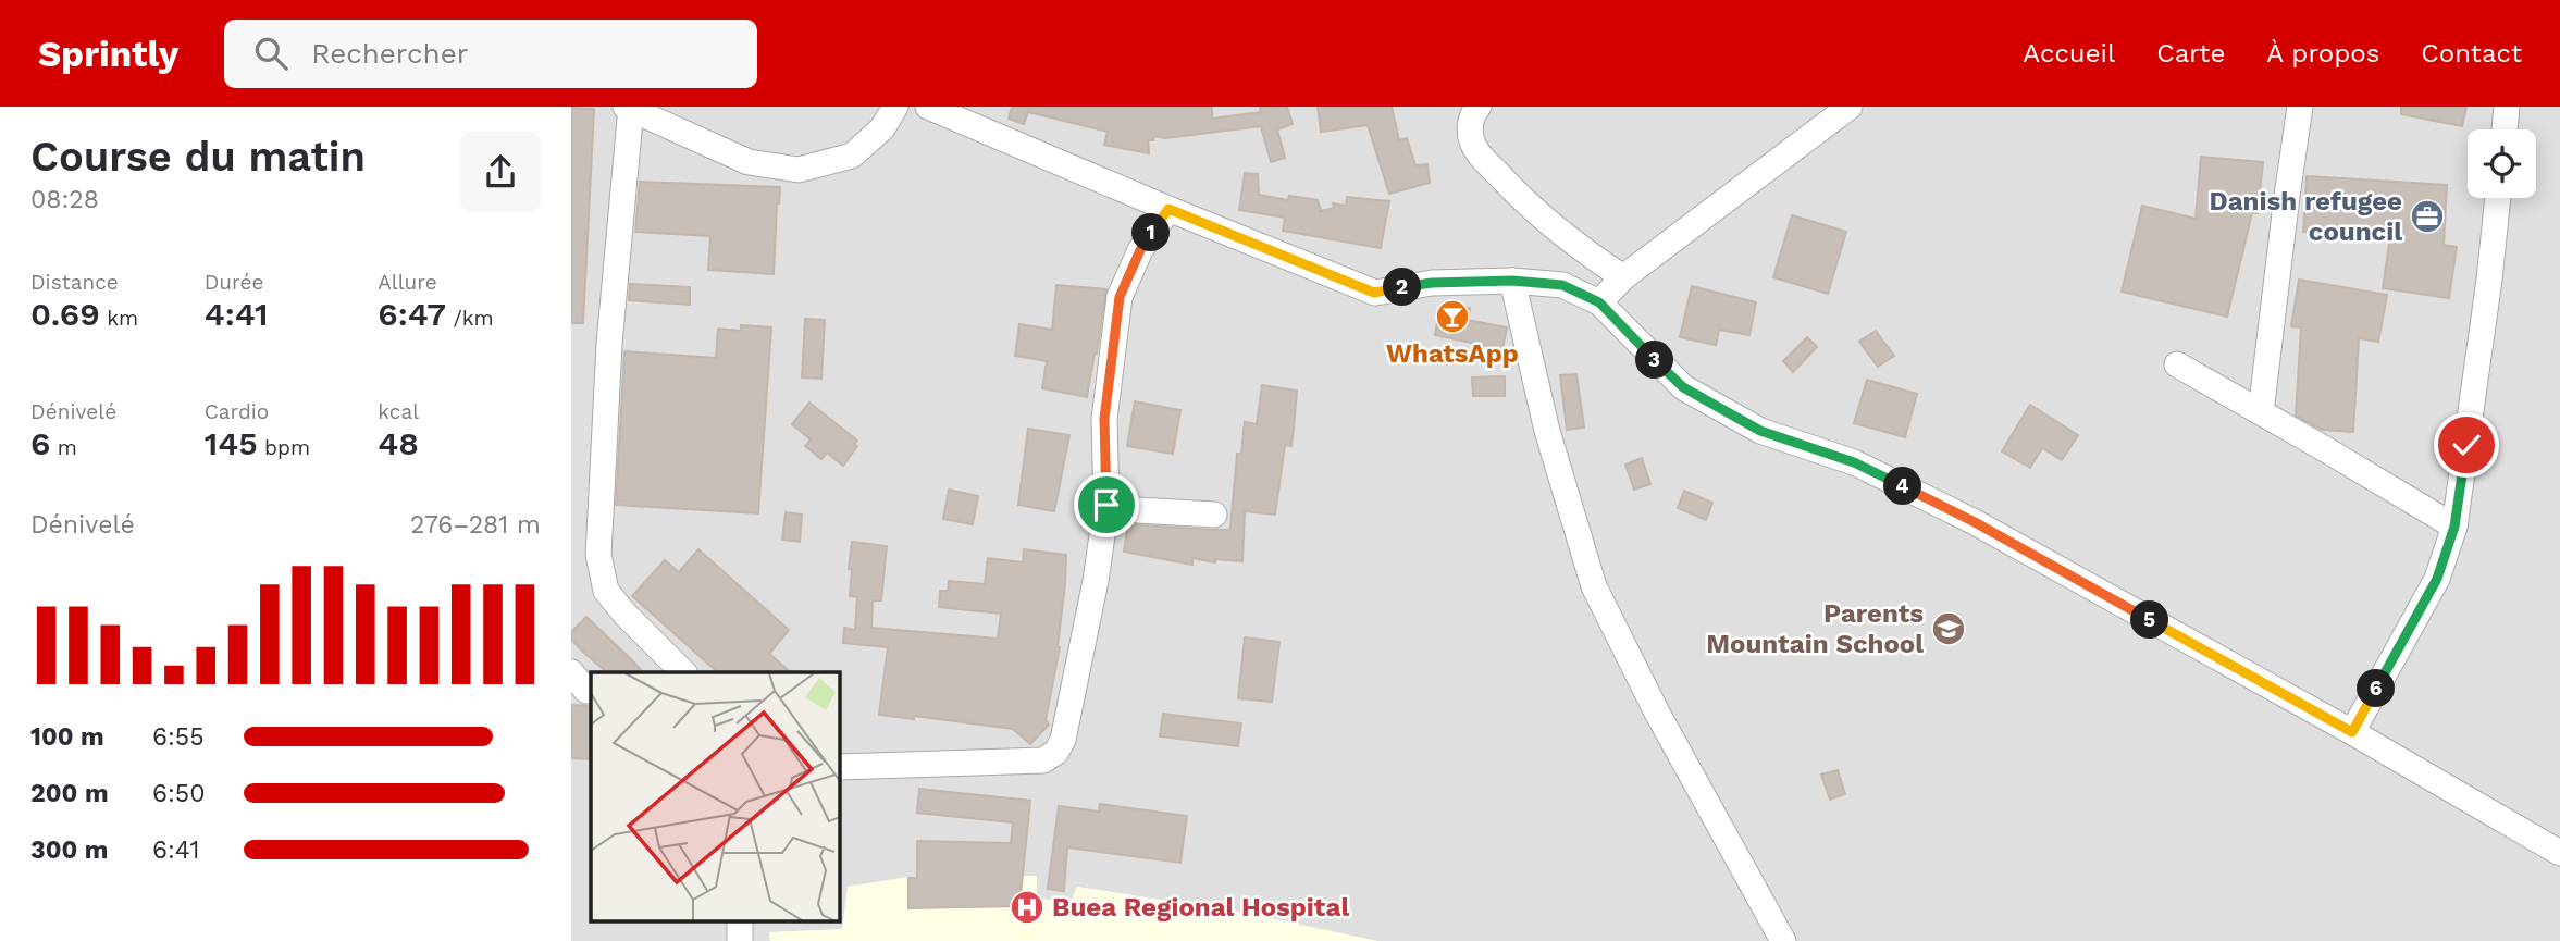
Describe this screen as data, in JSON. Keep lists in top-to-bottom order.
{
  "places": {
    "office": ["Danish refugee council"],
    "bar": ["WhatsApp"],
    "school or university": ["Parents Mountain School"],
    "hospital": ["Buea Regional Hospital"]
  },
  "page": {
    "header": "Sprintly",
    "search": "Rechercher",
    "nav": [
      "Accueil",
      "Carte",
      "À propos",
      "Contact"
    ],
    "heading": ["Course du matin", "08:28"],
    "pins": [
      "1",
      "2",
      "3",
      "4",
      "5",
      "6"
    ],
    "stats": [
      ["Distance", "0.69 km"],
      ["Durée", "4:41"],
      ["Allure", "6:47 /km"],
      ["Dénivelé", "6 m"],
      ["Cardio", "145 bpm"],
      ["kcal", "48"]
    ],
    "chart": ["Dénivelé", "276–281 m"],
    "list": [
      {
        "name": "100 m",
        "note": "6:55"
      },
      {
        "name": "200 m",
        "note": "6:50"
      },
      {
        "name": "300 m",
        "note": "6:41"
      }
    ]
  }
}
